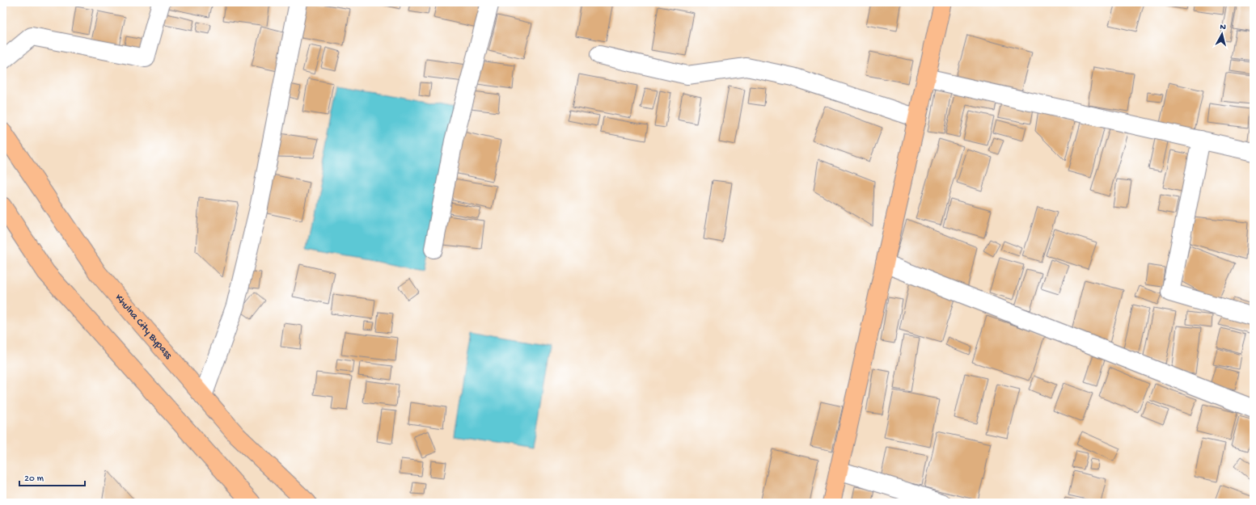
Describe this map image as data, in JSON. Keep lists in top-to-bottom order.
{
  "streets": {
    "main road": ["Khulna City Bypass"]
  },
  "scale_bar": "20 m",
  "north": "top"
}
